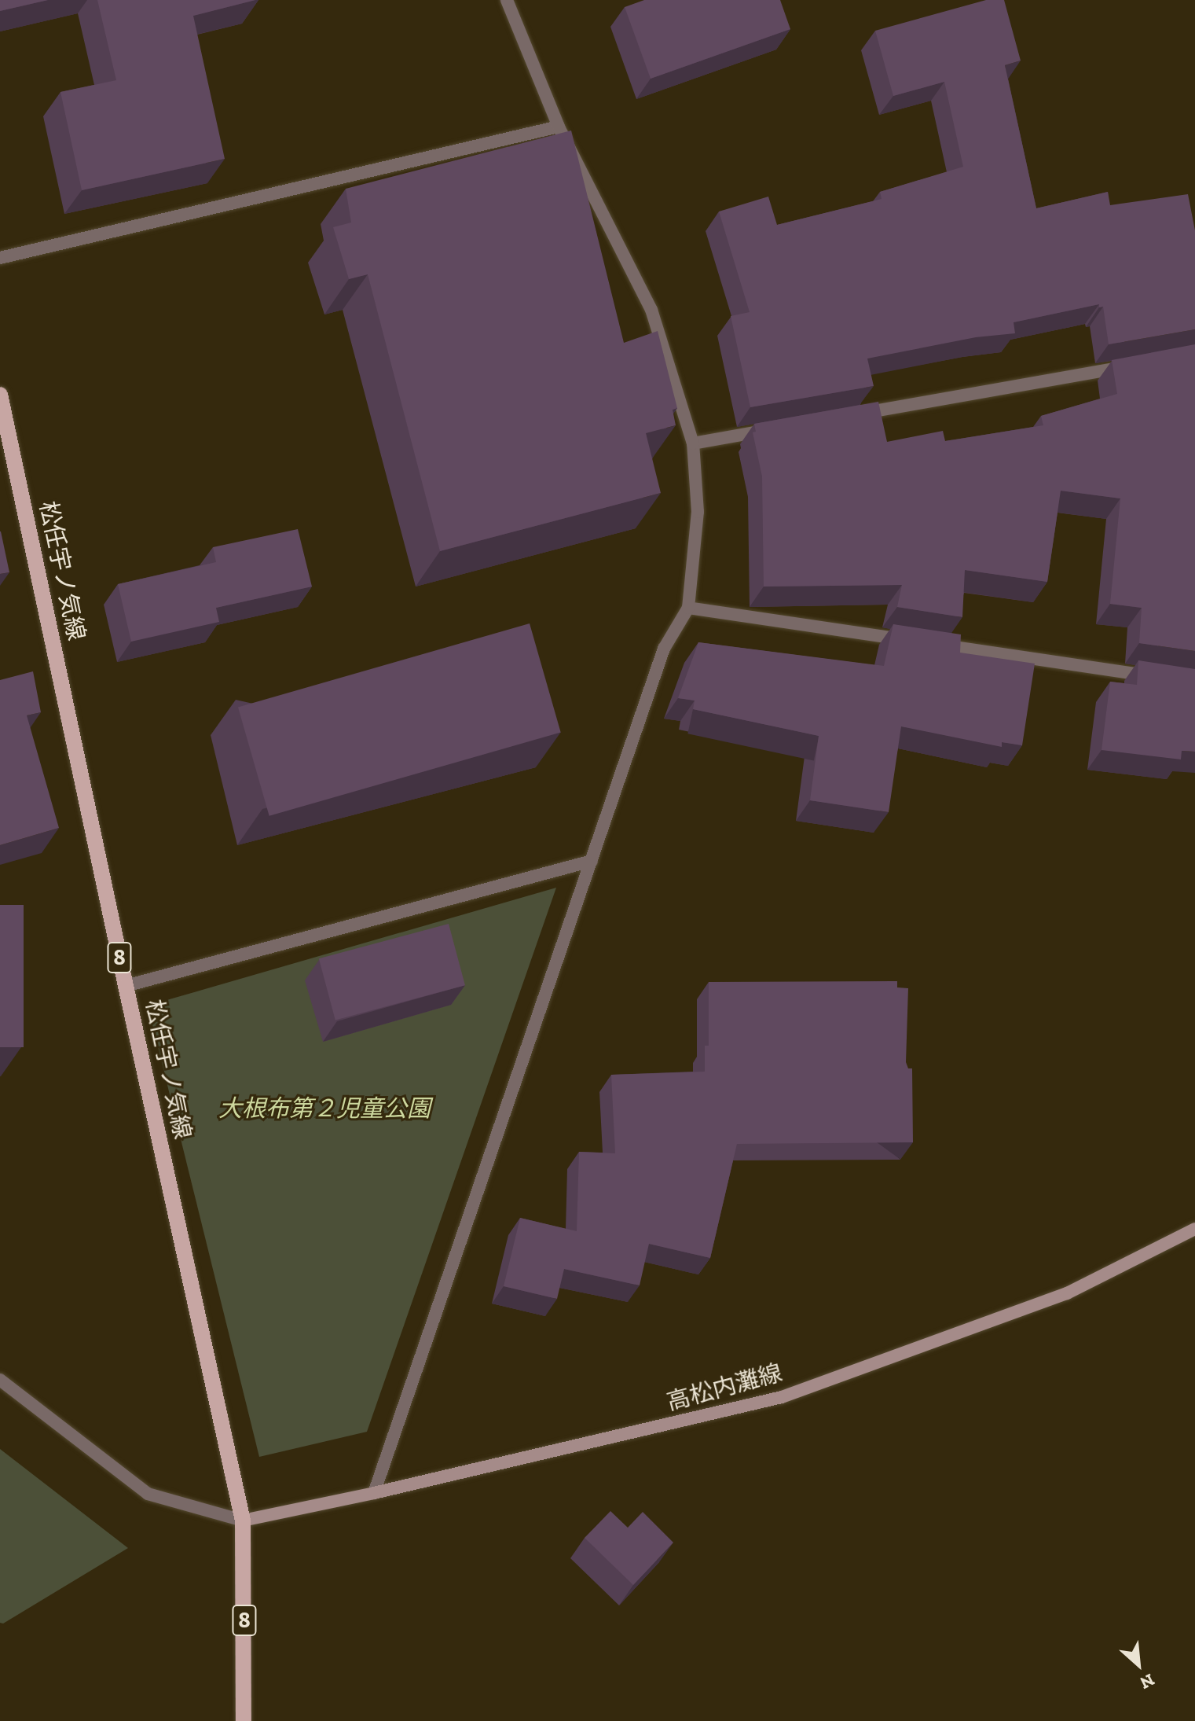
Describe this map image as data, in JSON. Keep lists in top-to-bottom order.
{
  "streets": {
    "main road": ["松任宇ノ気線", "8", "高松内灘線"]
  },
  "crossings": [
    ["松任宇ノ気線", "高松内灘線"]
  ],
  "parks": ["大根布第２児童公園"],
  "north": "bottom right"
}
